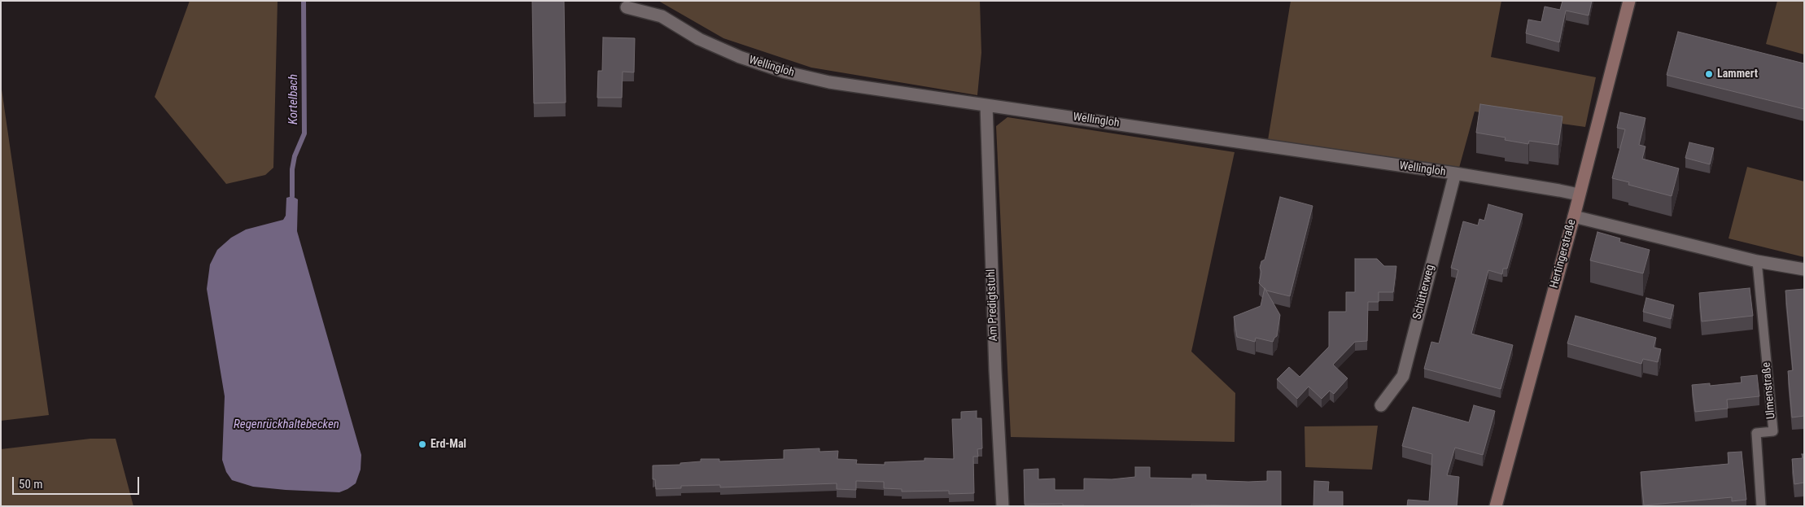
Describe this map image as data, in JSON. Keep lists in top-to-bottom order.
{
  "streets": {
    "street": [
      "Wellingloh",
      "Hertingerstraße",
      "Schütterweg",
      "Am Predigtstuhl"
    ],
    "lane": ["Ulmenstraße"]
  },
  "crossings": [
    ["Wellingloh", "Hertingerstraße"],
    ["Wellingloh", "Schütterweg"],
    ["Wellingloh", "Am Predigtstuhl"]
  ],
  "water": ["Kortelbach", "Regenrückhaltebecken"],
  "places": ["Lammert", "Erd-Mal"],
  "scale_bar": "50 m"
}
